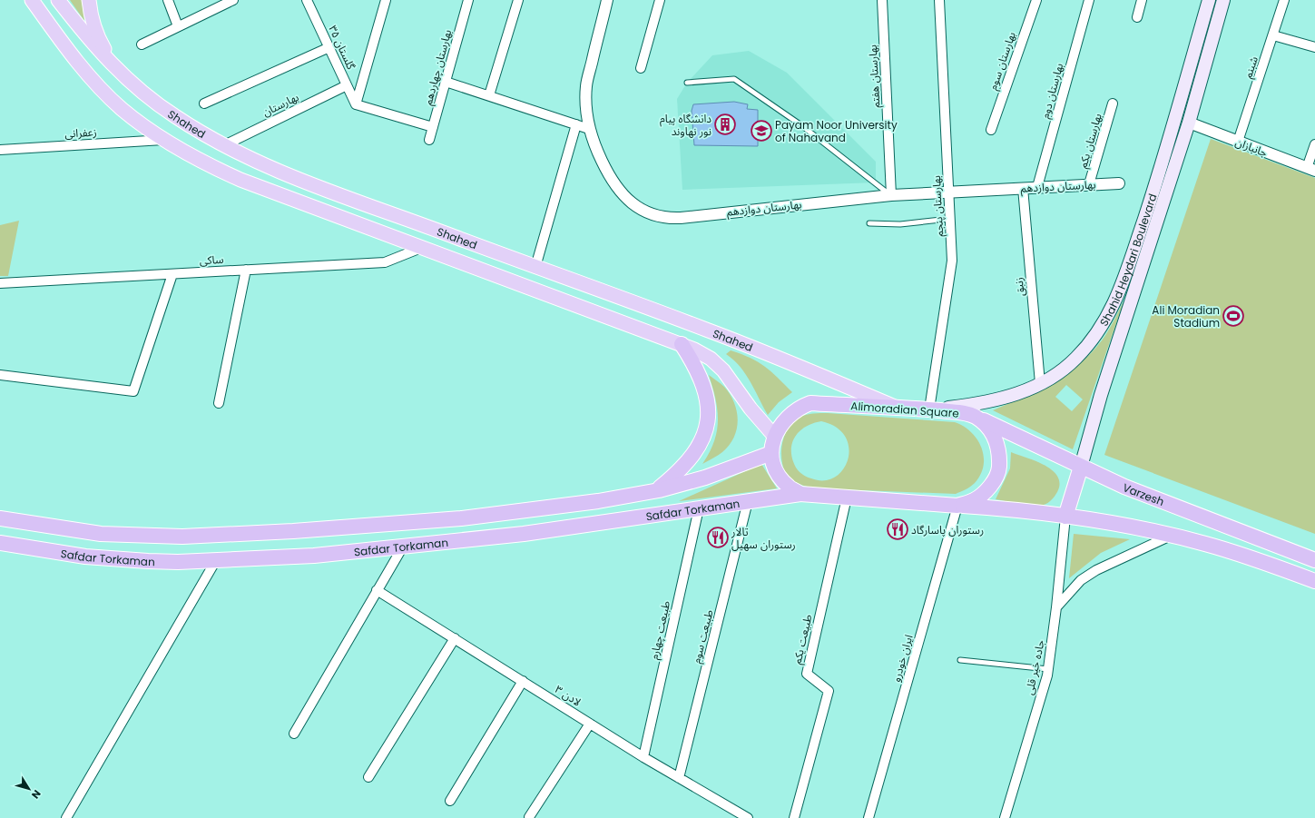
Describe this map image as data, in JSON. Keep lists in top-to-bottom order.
{
  "streets": {
    "highway": ["Alimoradian Square", "Varzesh", "Safdar Torkaman"],
    "main road": ["Shahed", "Shahid Heydari Boulevard"],
    "street": [
      "گلستان ۳۵",
      "بهارستان سوم",
      "بهارستان چهاردهم",
      "شبنم",
      "بهارستان هفتم",
      "بهارستان دوم",
      "بهارستان",
      "زعفرانی",
      "بهارستان یکم",
      "جانبازان",
      "بهارستان دوازدهم",
      "بهارستان پنجم",
      "ساکی",
      "زنبق",
      "طبیعت چهارم",
      "طبیعت سوم",
      "طبیعت یکم",
      "ایران خودرو",
      "جاده خیر قلی",
      "لادن ۳"
    ]
  },
  "crossings": [
    ["گلستان ۳۵", "بهارستان"],
    ["شبنم", "جانبازان"],
    ["بهارستان هفتم", "بهارستان دوازدهم"],
    ["بهارستان دوم", "بهارستان دوازدهم"],
    ["بهارستان", "Shahed"],
    ["Shahed", "زعفرانی"],
    ["Shahed", "ساکی"],
    ["Shahed", "Alimoradian Square"],
    ["بهارستان یکم", "بهارستان دوازدهم"],
    ["جانبازان", "Shahid Heydari Boulevard"],
    ["بهارستان دوازدهم", "بهارستان پنجم"],
    ["بهارستان دوازدهم", "زنبق"],
    ["بهارستان پنجم", "Shahid Heydari Boulevard"],
    ["بهارستان پنجم", "Alimoradian Square"],
    ["Shahid Heydari Boulevard", "زنبق"],
    ["Shahid Heydari Boulevard", "Alimoradian Square"],
    ["Shahid Heydari Boulevard", "Varzesh"],
    ["Alimoradian Square", "Varzesh"],
    ["Alimoradian Square", "Safdar Torkaman"],
    ["Alimoradian Square", "طبیعت یکم"],
    ["Alimoradian Square", "ایران خودرو"],
    ["Safdar Torkaman", "طبیعت چهارم"],
    ["Safdar Torkaman", "طبیعت سوم"],
    ["طبیعت چهارم", "لادن ۳"],
    ["طبیعت سوم", "لادن ۳"]
  ],
  "places": {
    "building": ["دانشگاه پیام نور نهاوند"],
    "school or university": ["Payam Noor University of Nahavand"],
    "sports": ["Ali Moradian Stadium"],
    "restaurant": ["رستوران پاسارگاد", "تالار رستوران سهیل"]
  },
  "north": "bottom right"
}
